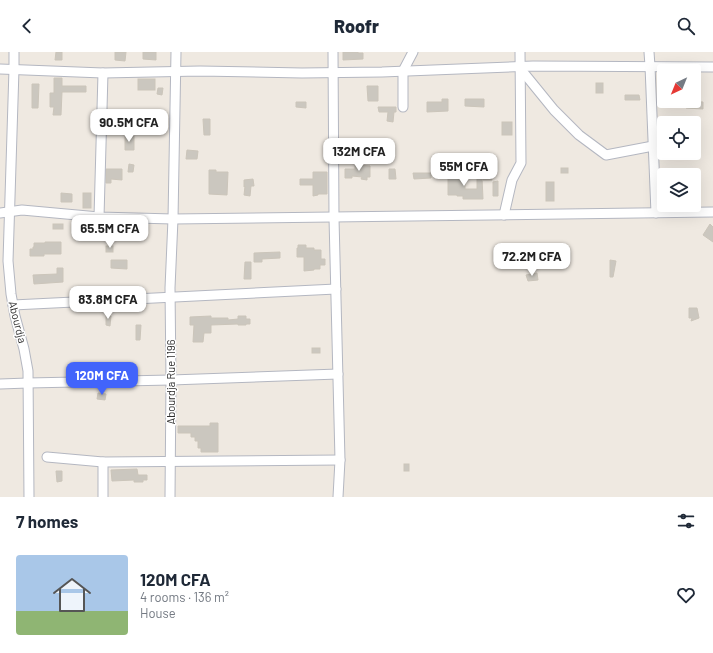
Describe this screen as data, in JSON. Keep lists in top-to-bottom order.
{
  "streets": {
    "street": ["Abourdja", "Abourdja Rue 1196"]
  },
  "north": "bottom left",
  "page": {
    "header": "Roofr",
    "price": [
      "90.5M CFA",
      "132M CFA",
      "55M CFA",
      "65.5M CFA",
      "72.2M CFA",
      "83.8M CFA",
      "120M CFA"
    ],
    "heading": "7 homes",
    "list": [
      {
        "name": "120M CFA",
        "note": "4 rooms · 136 m² · House"
      }
    ]
  }
}
